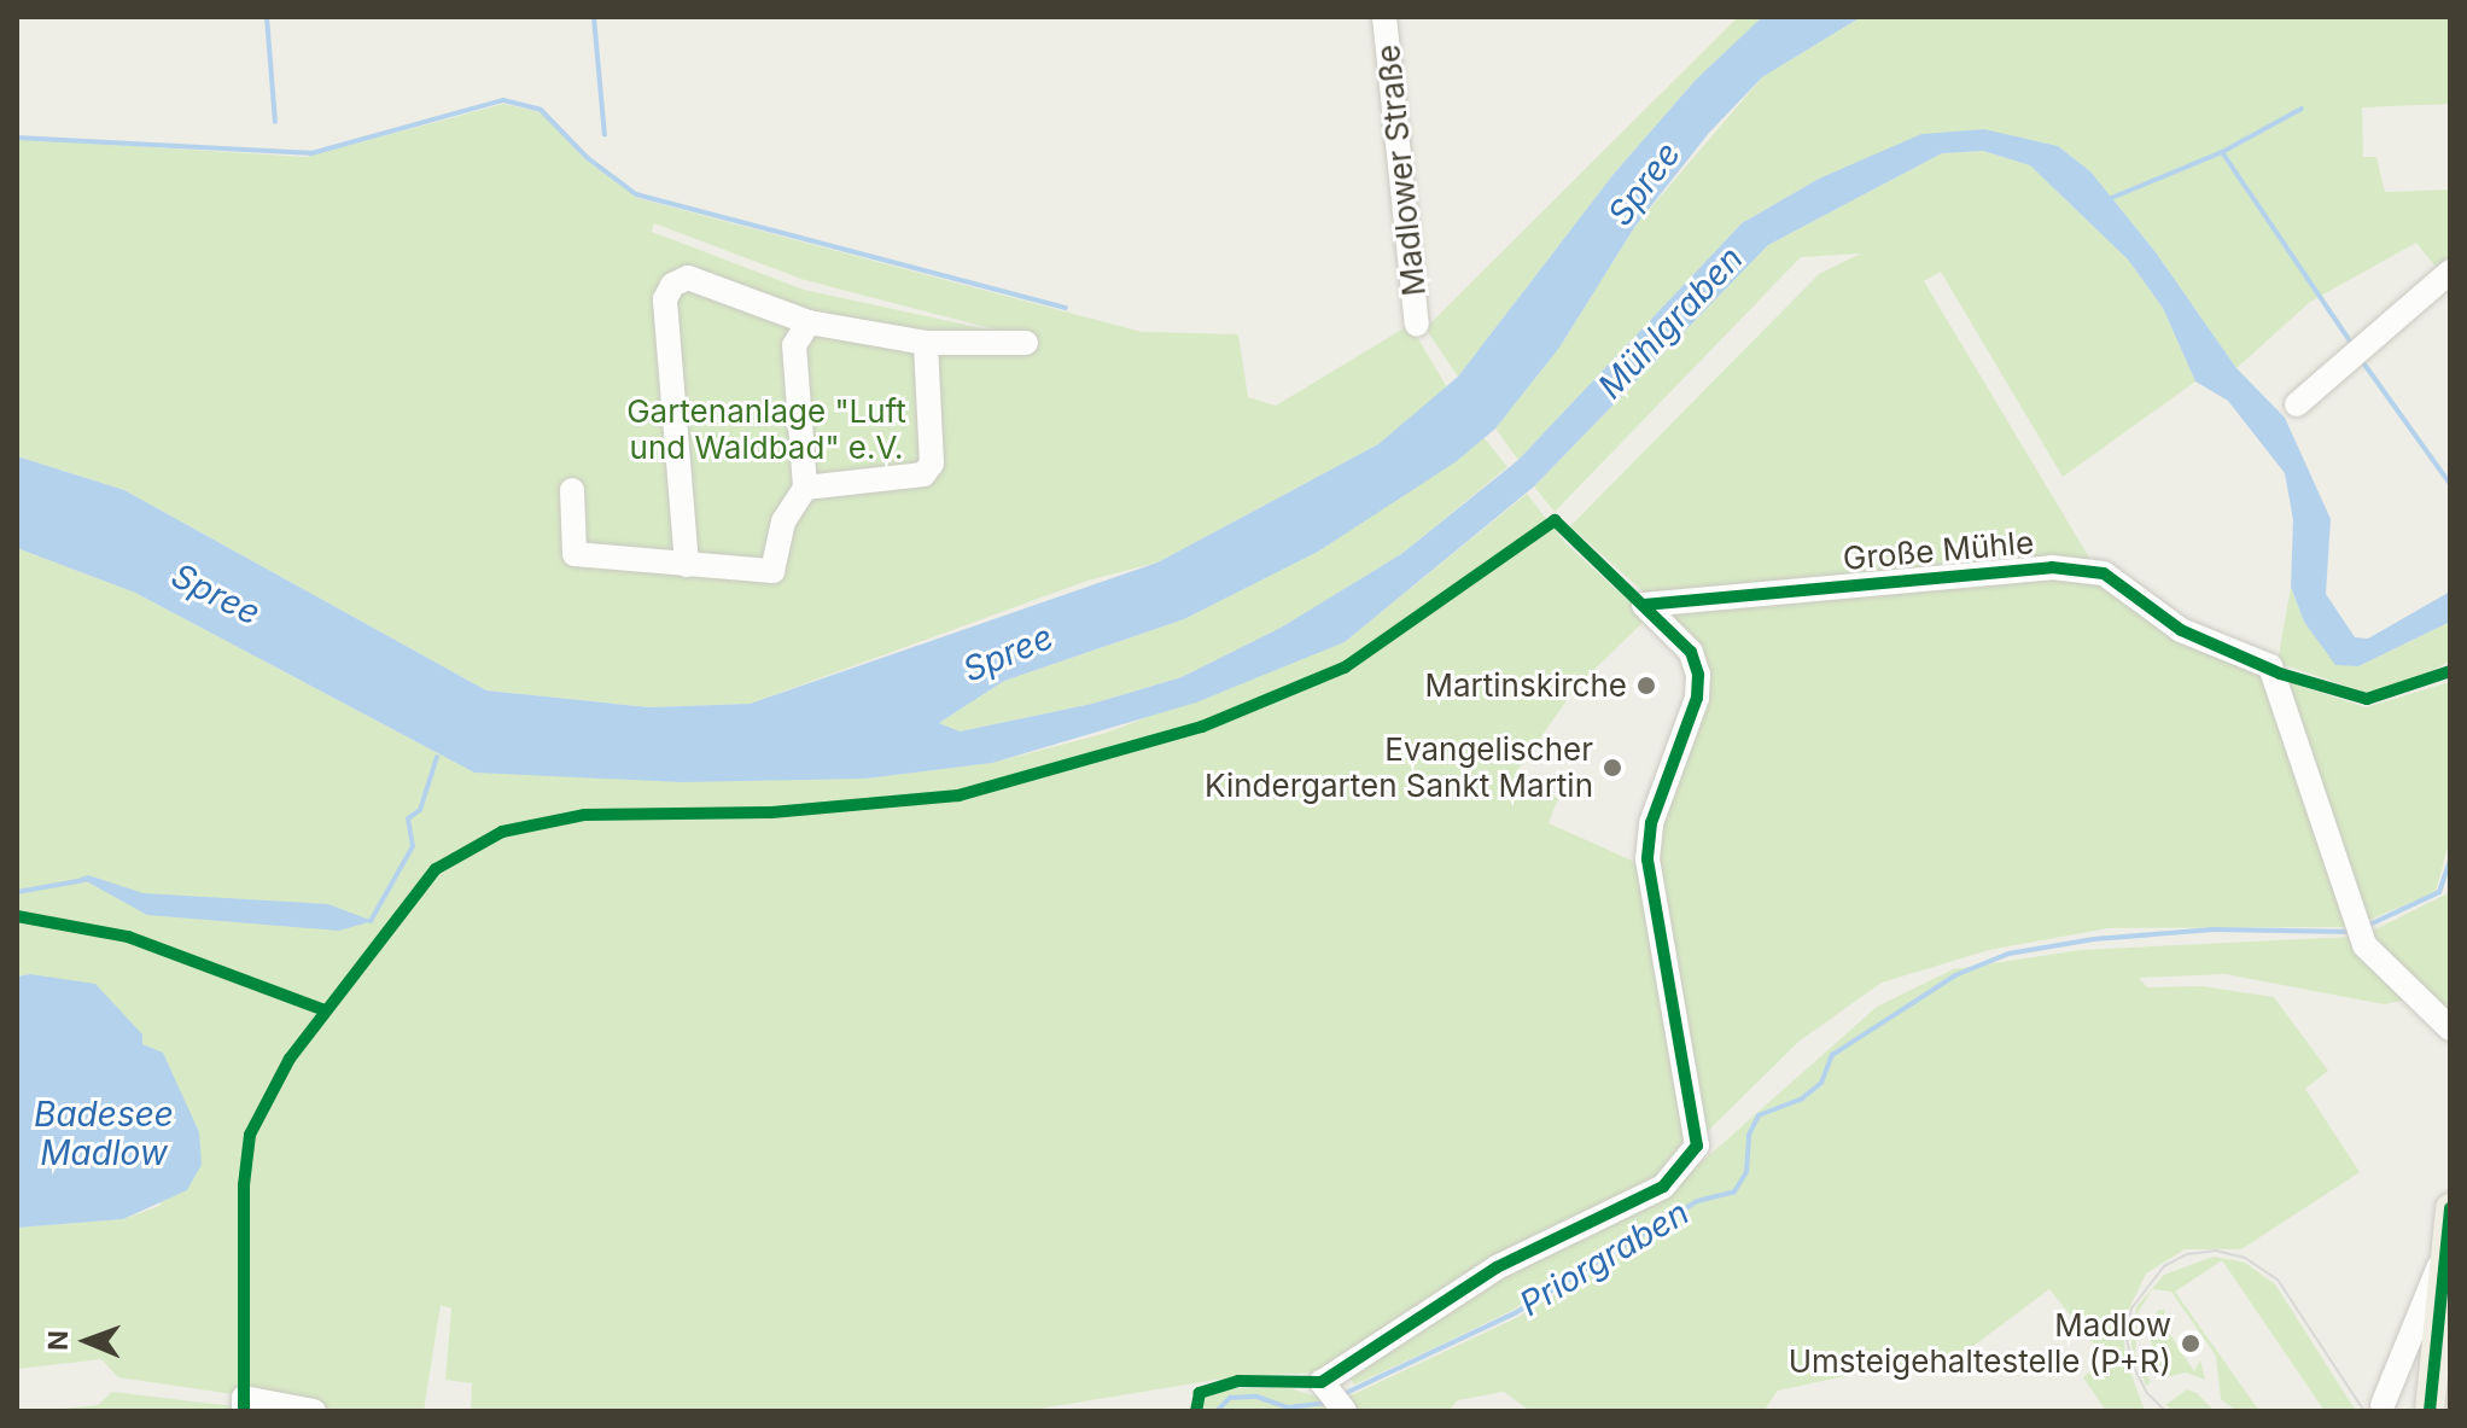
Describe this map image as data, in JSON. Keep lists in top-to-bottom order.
{
  "streets": {
    "street": ["Madlower Straße", "Große Mühle"]
  },
  "water": [
    "Spree",
    "Mühlgraben",
    "Badesee Madlow",
    "Priorgraben"
  ],
  "parks": ["Gartenanlage \"Luft und Waldbad\" e.V."],
  "places": ["Martinskirche", "Evangelischer Kindergarten Sankt Martin", "Madlow Umsteigehaltestelle (P+R)"],
  "north": "left"
}
